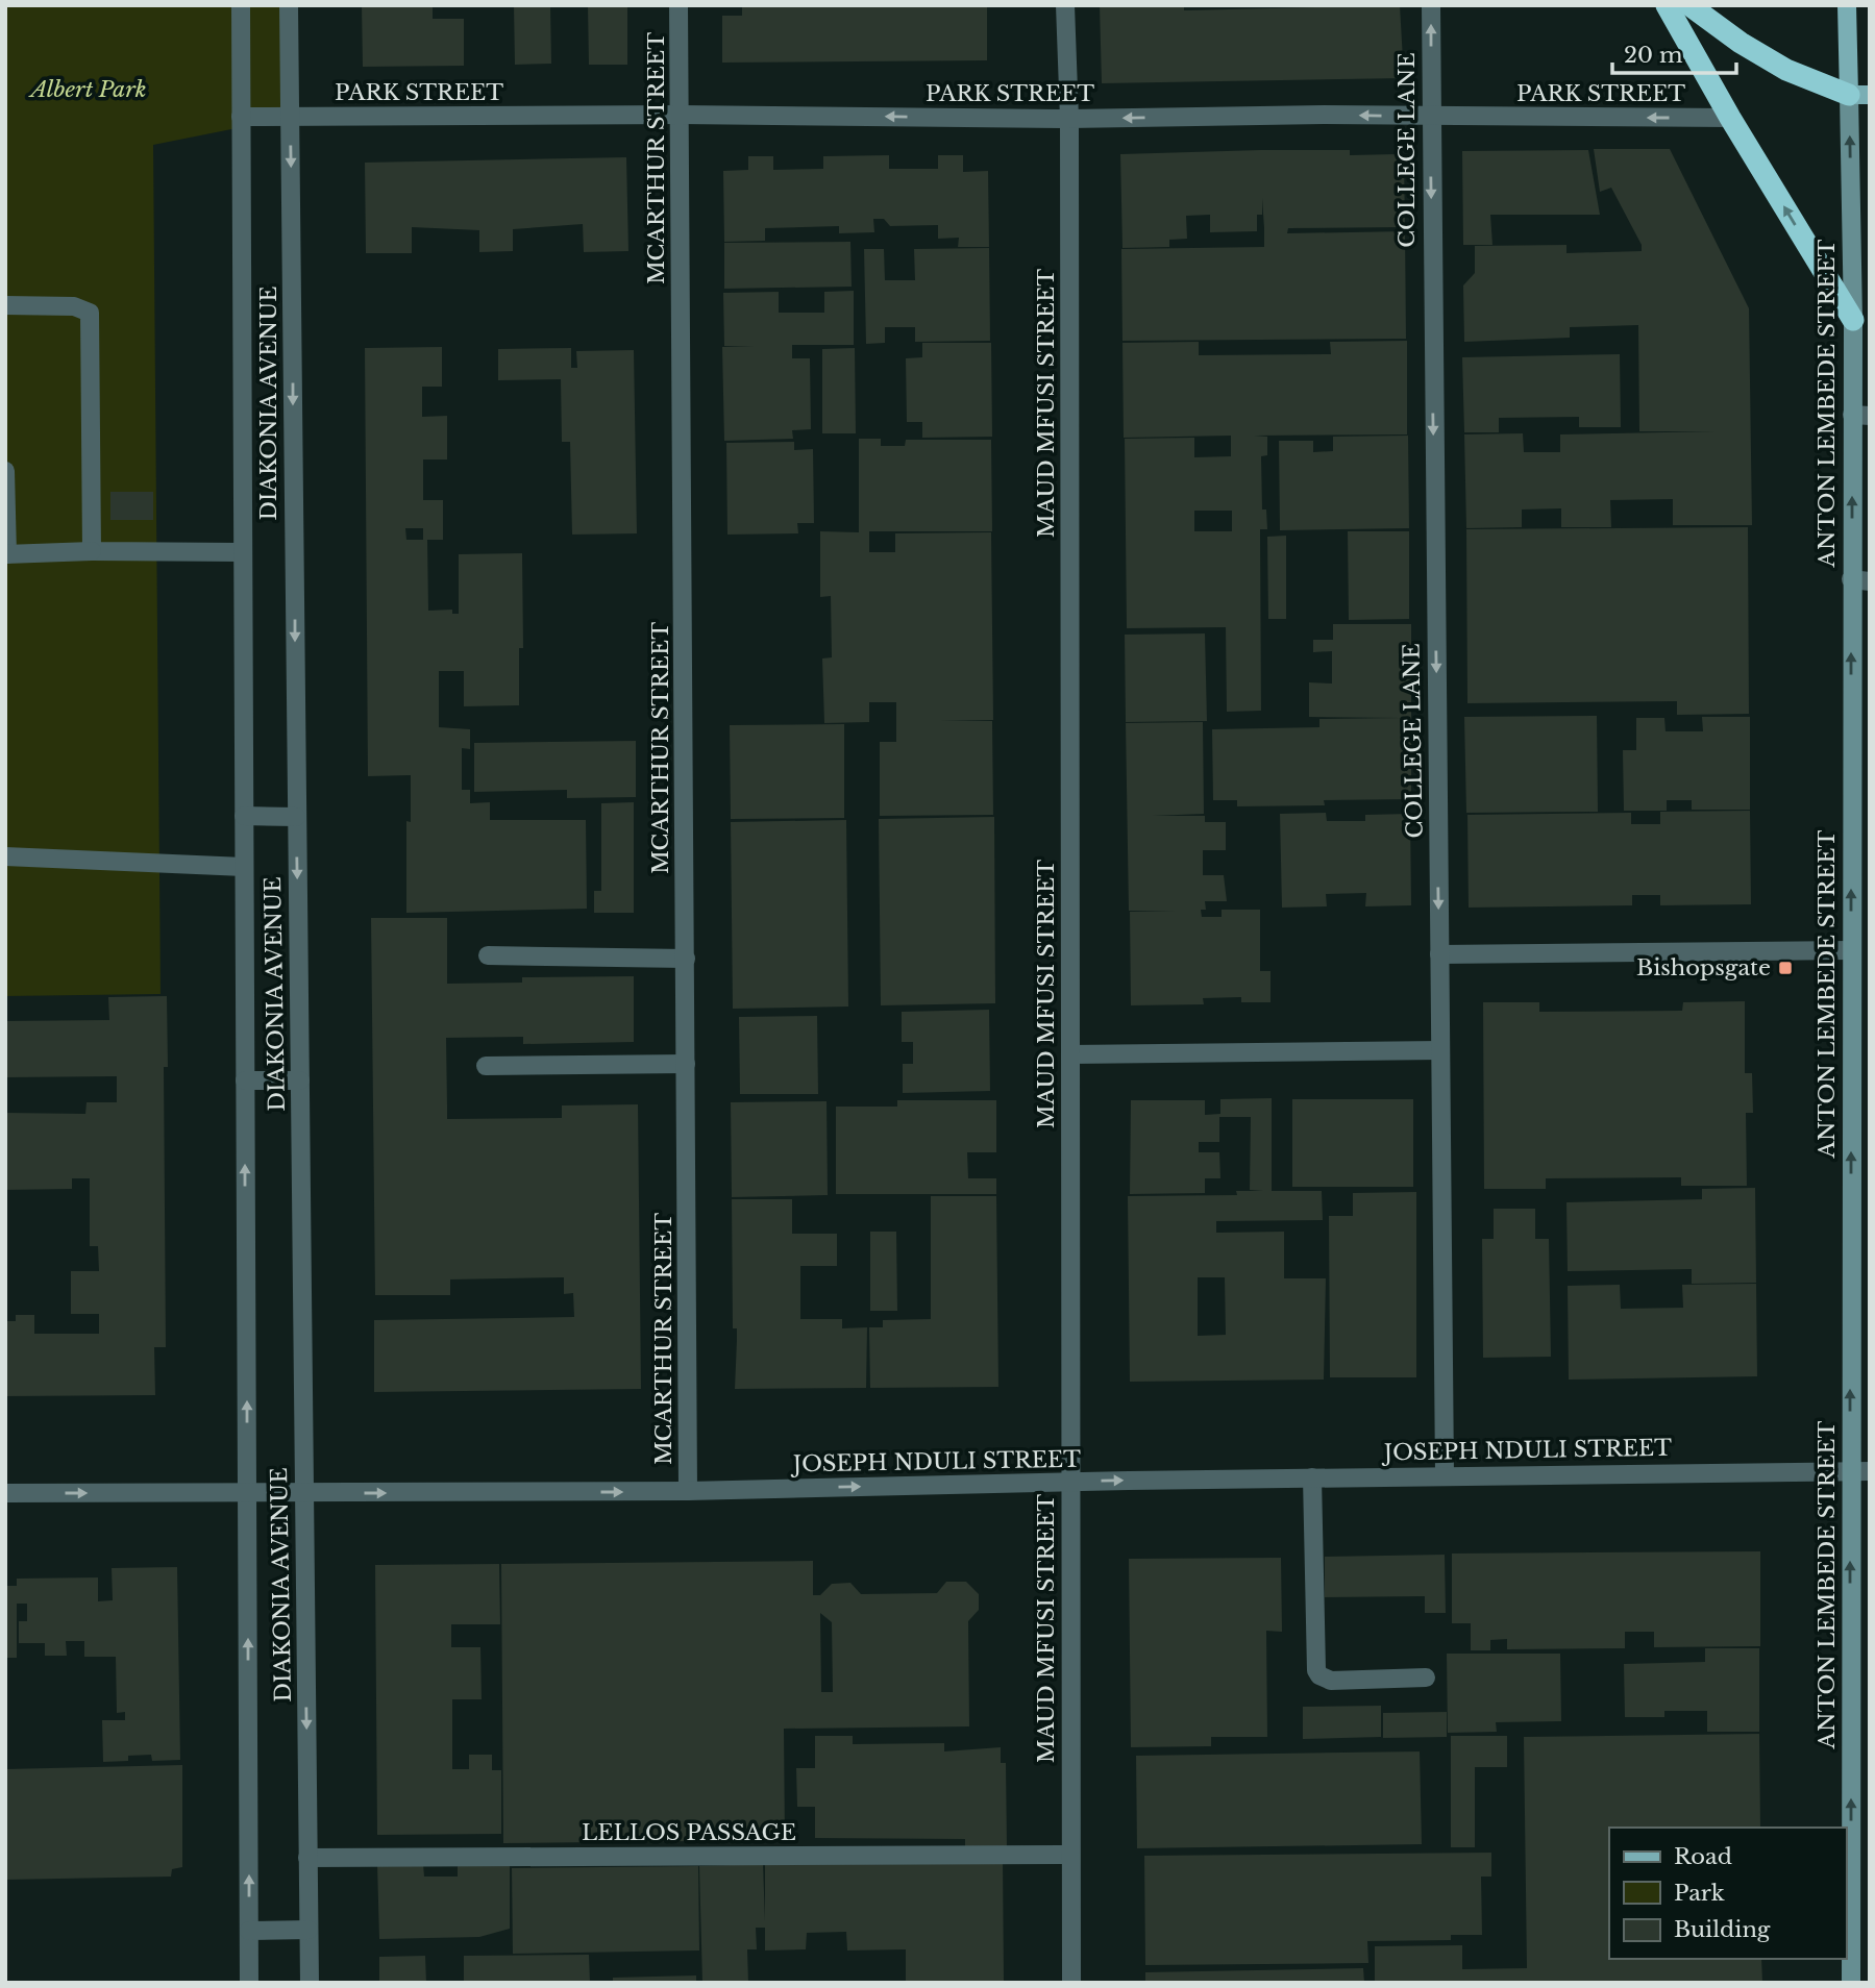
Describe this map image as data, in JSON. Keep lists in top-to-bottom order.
{
  "streets": {
    "main road": ["ANTON LEMBEDE STREET"],
    "street": [
      "PARK STREET",
      "COLLEGE LANE",
      "MCARTHUR STREET",
      "DIAKONIA AVENUE",
      "MAUD MFUSI STREET",
      "JOSEPH NDULI STREET",
      "LELLOS PASSAGE"
    ]
  },
  "crossings": [
    ["PARK STREET", "COLLEGE LANE"],
    ["PARK STREET", "MCARTHUR STREET"],
    ["PARK STREET", "DIAKONIA AVENUE"],
    ["PARK STREET", "MAUD MFUSI STREET"],
    ["COLLEGE LANE", "JOSEPH NDULI STREET"],
    ["MCARTHUR STREET", "JOSEPH NDULI STREET"],
    ["DIAKONIA AVENUE", "JOSEPH NDULI STREET"],
    ["DIAKONIA AVENUE", "LELLOS PASSAGE"],
    ["MAUD MFUSI STREET", "JOSEPH NDULI STREET"],
    ["MAUD MFUSI STREET", "LELLOS PASSAGE"],
    ["ANTON LEMBEDE STREET", "JOSEPH NDULI STREET"]
  ],
  "one_way": ["PARK STREET", "ANTON LEMBEDE STREET", "JOSEPH NDULI STREET"],
  "parks": ["Albert Park"],
  "places": {
    "transit": ["Bishopsgate"]
  },
  "legend": ["Road", "Park", "Building"],
  "scale_bar": "20 m"
}
